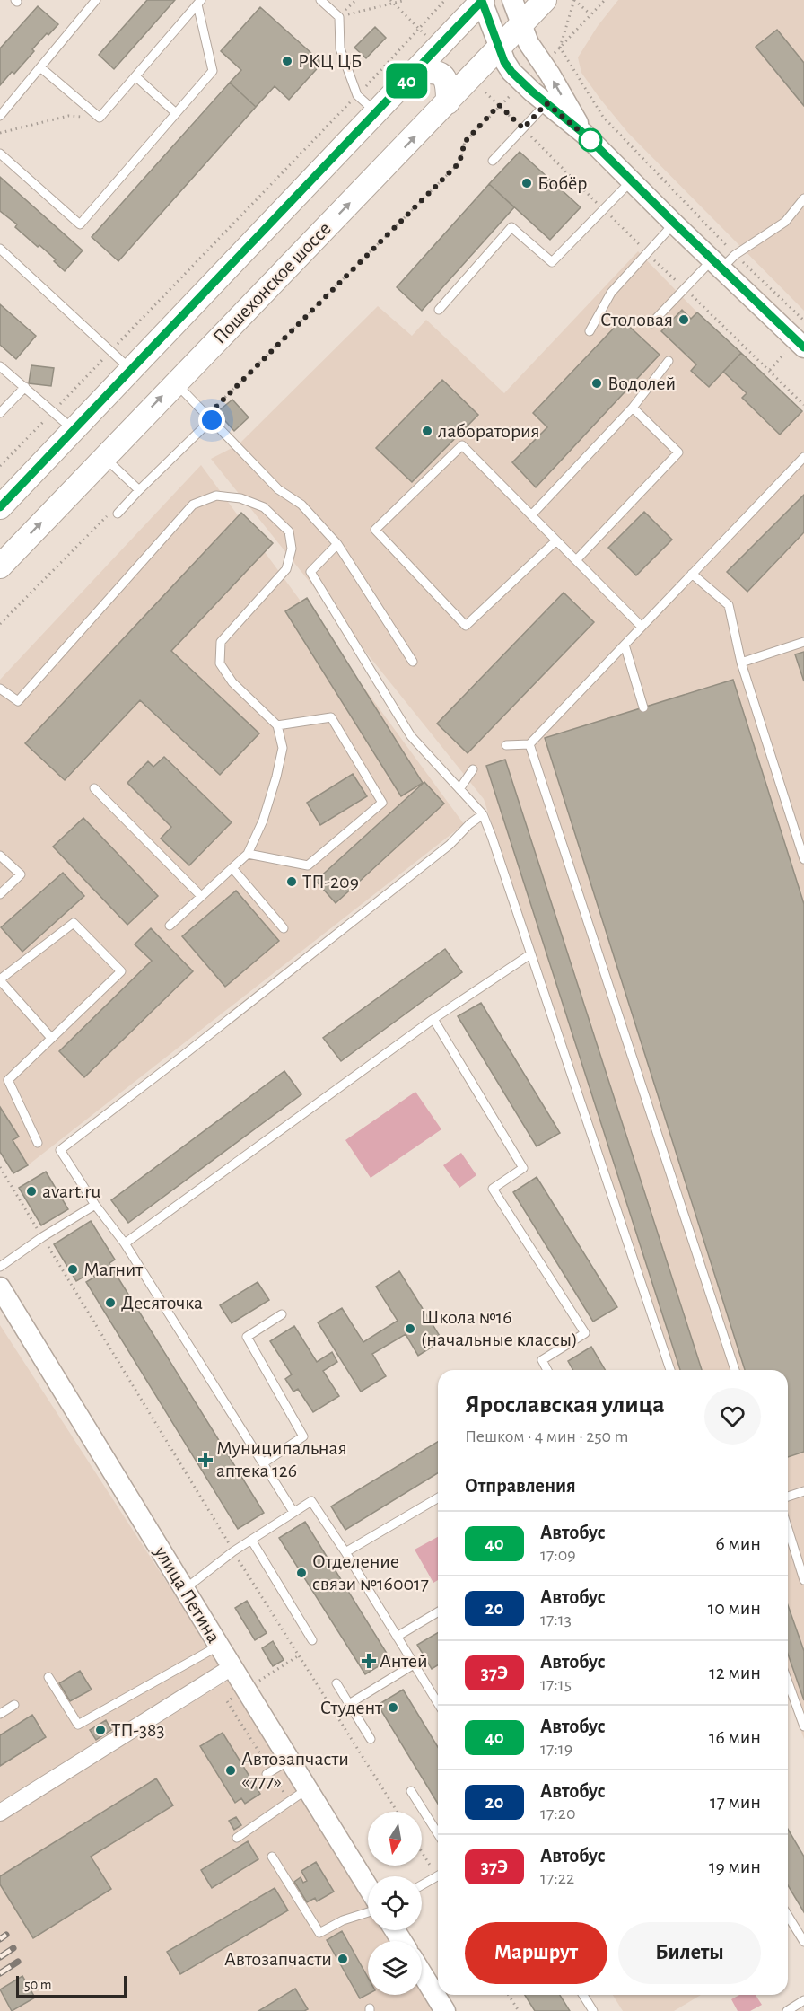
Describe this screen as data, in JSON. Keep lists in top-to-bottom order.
{
  "streets": {
    "main road": ["Пошехонское шоссе"],
    "street": ["улица Петина"]
  },
  "places": {
    "other": [
      "РКЦ ЦБ",
      "Бобёр",
      "Столовая",
      "Водолей",
      "лаборатория",
      "ТП-209",
      "avart.ru",
      "Магнит",
      "Десяточка",
      "Школа №16 (начальные классы)",
      "Отделение связи №160017",
      "Студент",
      "ТП-383",
      "Автозапчасти «777»",
      "Автозапчасти"
    ],
    "health": ["Муниципальная аптека 126", "Антей"]
  },
  "lines": ["bus line 40"],
  "scale_bar": "50 m",
  "north": "bottom",
  "page": {
    "on_map": "40",
    "heading": [
      ["Ярославская улица", "Пешком · 4 мин · 250 m"],
      "Отправления"
    ],
    "list": [
      {
        "mark": "40",
        "name": "Автобус",
        "note": "17:09",
        "value": "6 мин"
      },
      {
        "mark": "20",
        "name": "Автобус",
        "note": "17:13",
        "value": "10 мин"
      },
      {
        "mark": "37Э",
        "name": "Автобус",
        "note": "17:15",
        "value": "12 мин"
      },
      {
        "mark": "40",
        "name": "Автобус",
        "note": "17:19",
        "value": "16 мин"
      },
      {
        "mark": "20",
        "name": "Автобус",
        "note": "17:20",
        "value": "17 мин"
      },
      {
        "mark": "37Э",
        "name": "Автобус",
        "note": "17:22",
        "value": "19 мин"
      }
    ],
    "buttons": ["Маршрут", "Билеты"],
    "scale": "50 m"
  }
}
